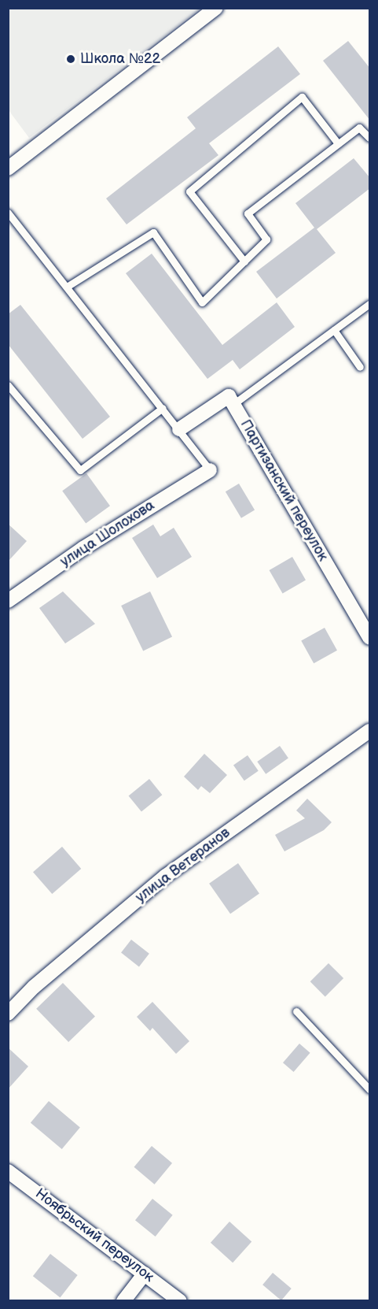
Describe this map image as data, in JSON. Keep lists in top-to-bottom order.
{
  "streets": {
    "street": [
      "Партизанский переулок",
      "улица Шолохова",
      "улица Ветеранов",
      "Ноябрьский переулок"
    ]
  },
  "places": ["Школа №22"]
}
